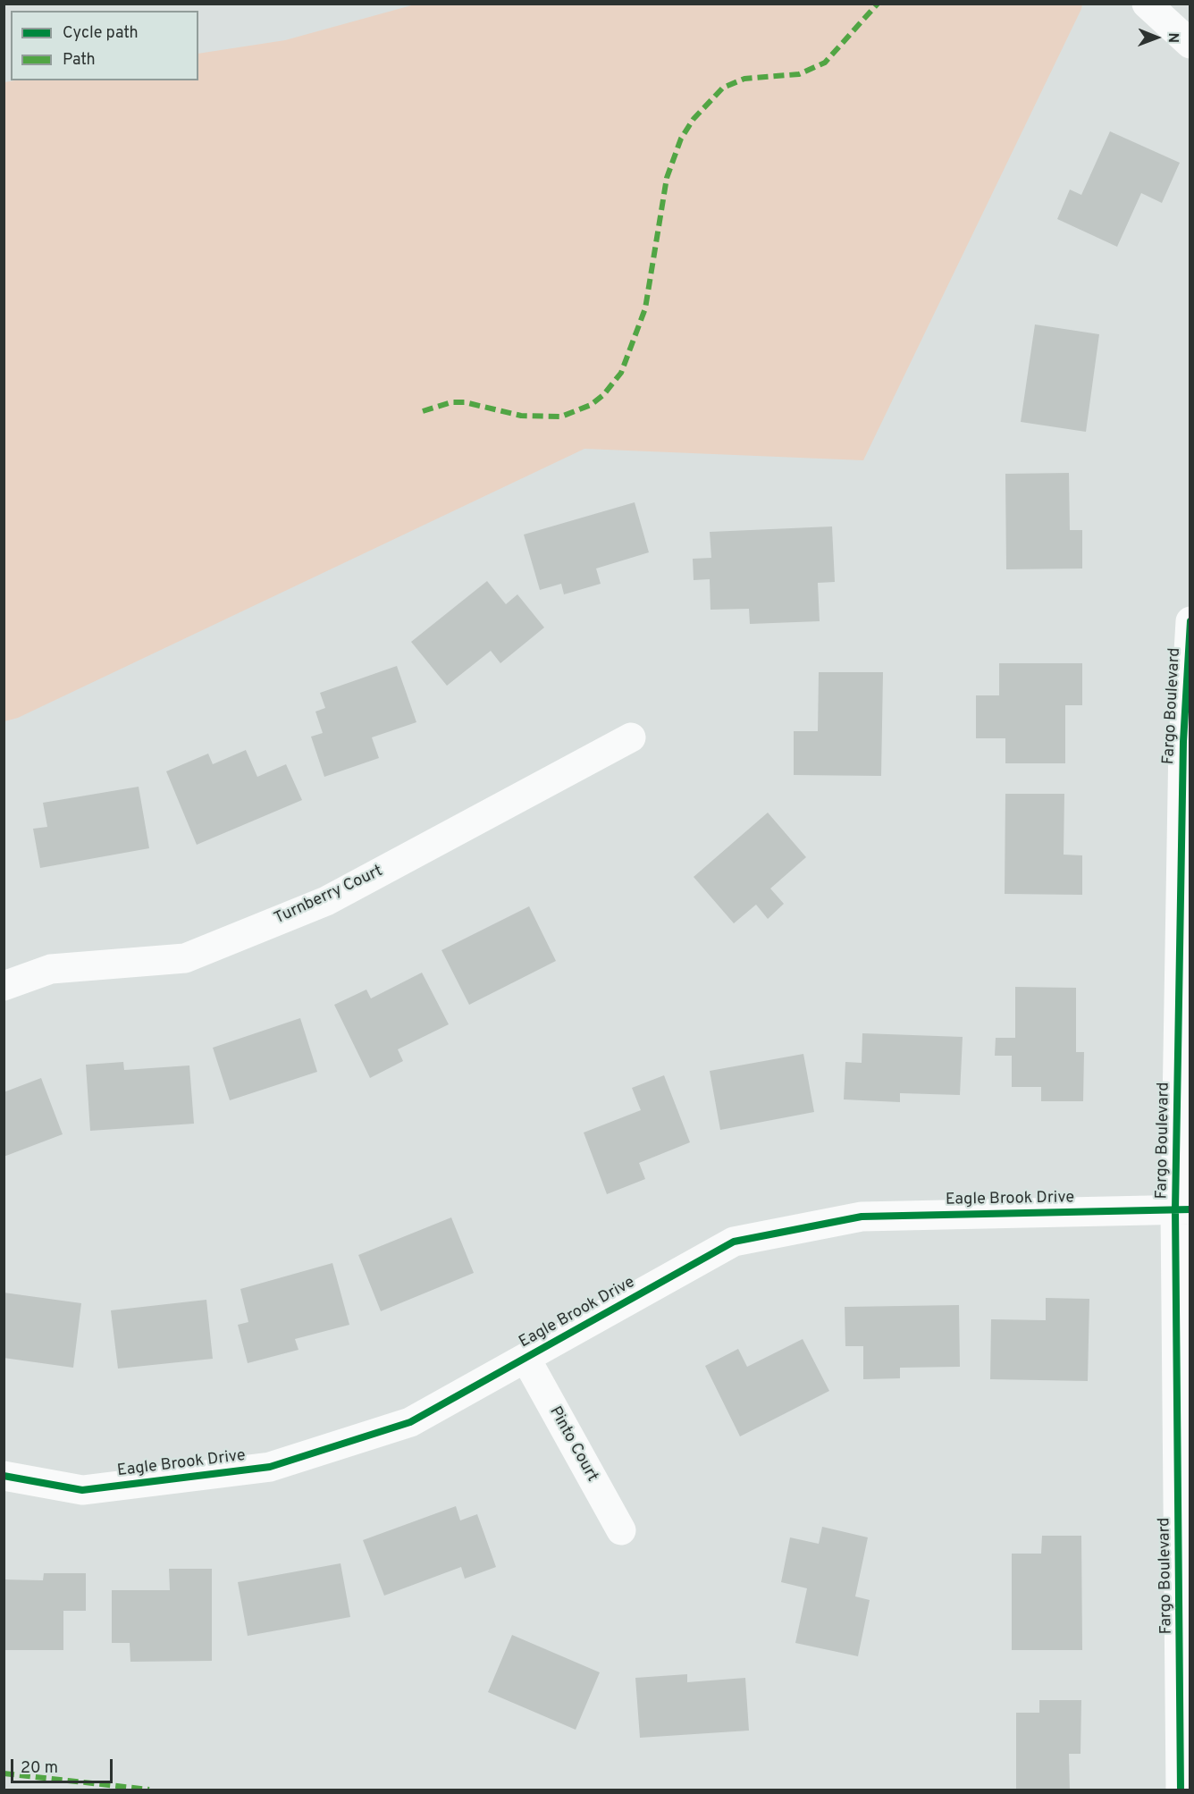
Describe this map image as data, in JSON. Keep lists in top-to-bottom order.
{
  "streets": {
    "street": [
      "Fargo Boulevard",
      "Turnberry Court",
      "Eagle Brook Drive",
      "Pinto Court"
    ]
  },
  "crossings": [
    ["Fargo Boulevard", "Eagle Brook Drive"],
    ["Eagle Brook Drive", "Pinto Court"]
  ],
  "legend": ["Cycle path", "Path"],
  "scale_bar": "20 m",
  "north": "right"
}
